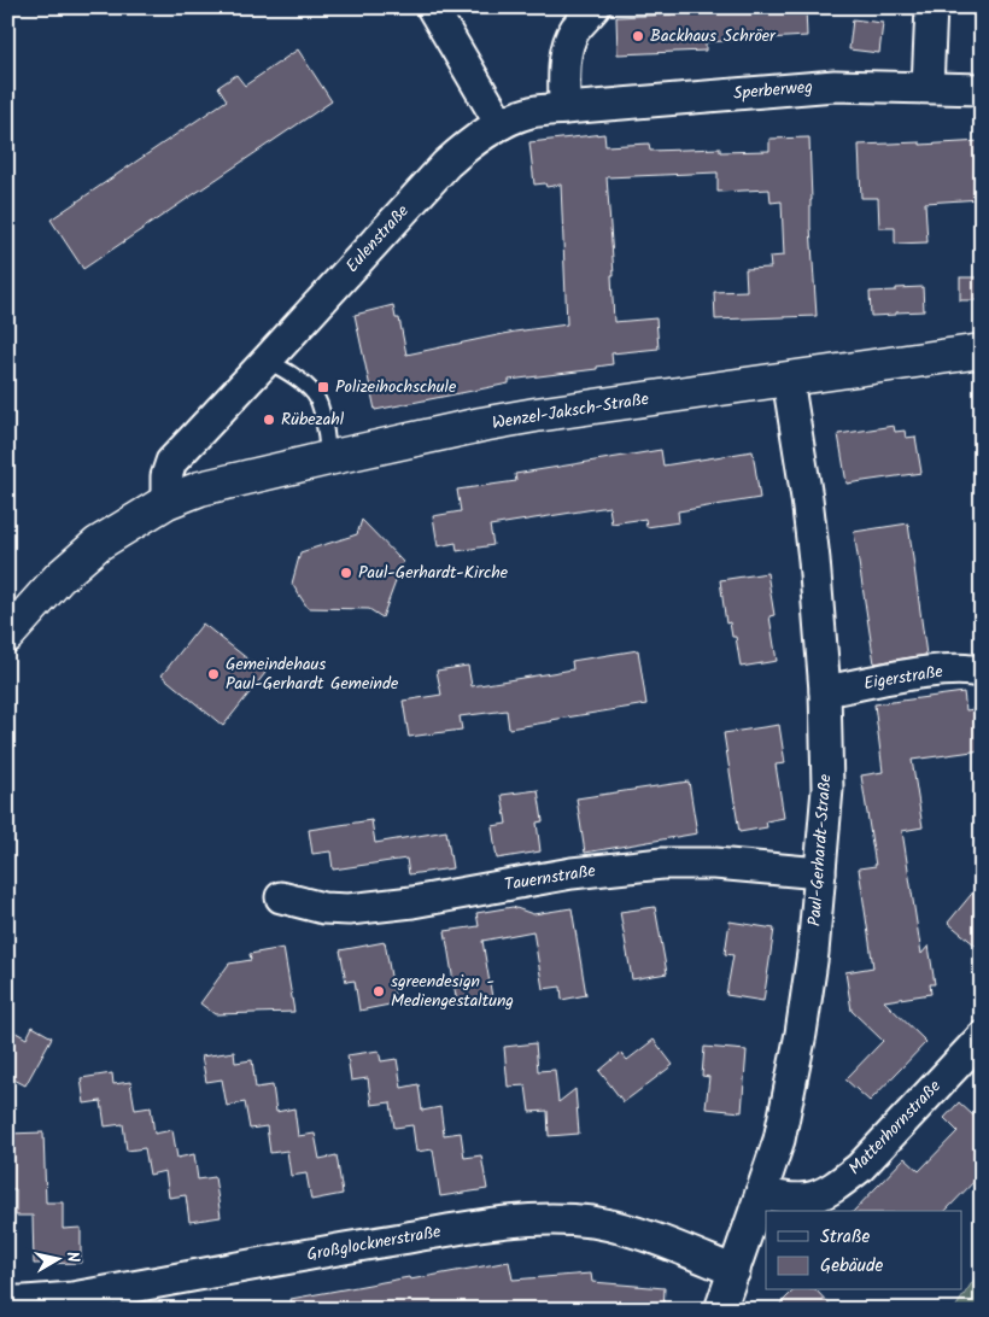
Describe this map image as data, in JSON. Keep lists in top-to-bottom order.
{
  "streets": {
    "street": [
      "Sperberweg",
      "Eulenstraße",
      "Wenzel-Jaksch-Straße",
      "Eigerstraße",
      "Paul-Gerhardt-Straße",
      "Tauernstraße",
      "Matterhornstraße",
      "Großglocknerstraße"
    ]
  },
  "crossings": [
    ["Sperberweg", "Eulenstraße"],
    ["Eulenstraße", "Wenzel-Jaksch-Straße"],
    ["Wenzel-Jaksch-Straße", "Paul-Gerhardt-Straße"],
    ["Eigerstraße", "Paul-Gerhardt-Straße"],
    ["Paul-Gerhardt-Straße", "Tauernstraße"],
    ["Paul-Gerhardt-Straße", "Matterhornstraße"],
    ["Paul-Gerhardt-Straße", "Großglocknerstraße"]
  ],
  "places": {
    "other": [
      "Backhaus Schröer",
      "Rübezahl",
      "Paul-Gerhardt-Kirche",
      "Gemeindehaus Paul-Gerhardt Gemeinde",
      "sgreendesign - Mediengestaltung"
    ],
    "transit": ["Polizeihochschule"]
  },
  "legend": ["Straße", "Gebäude"],
  "north": "right"
}
